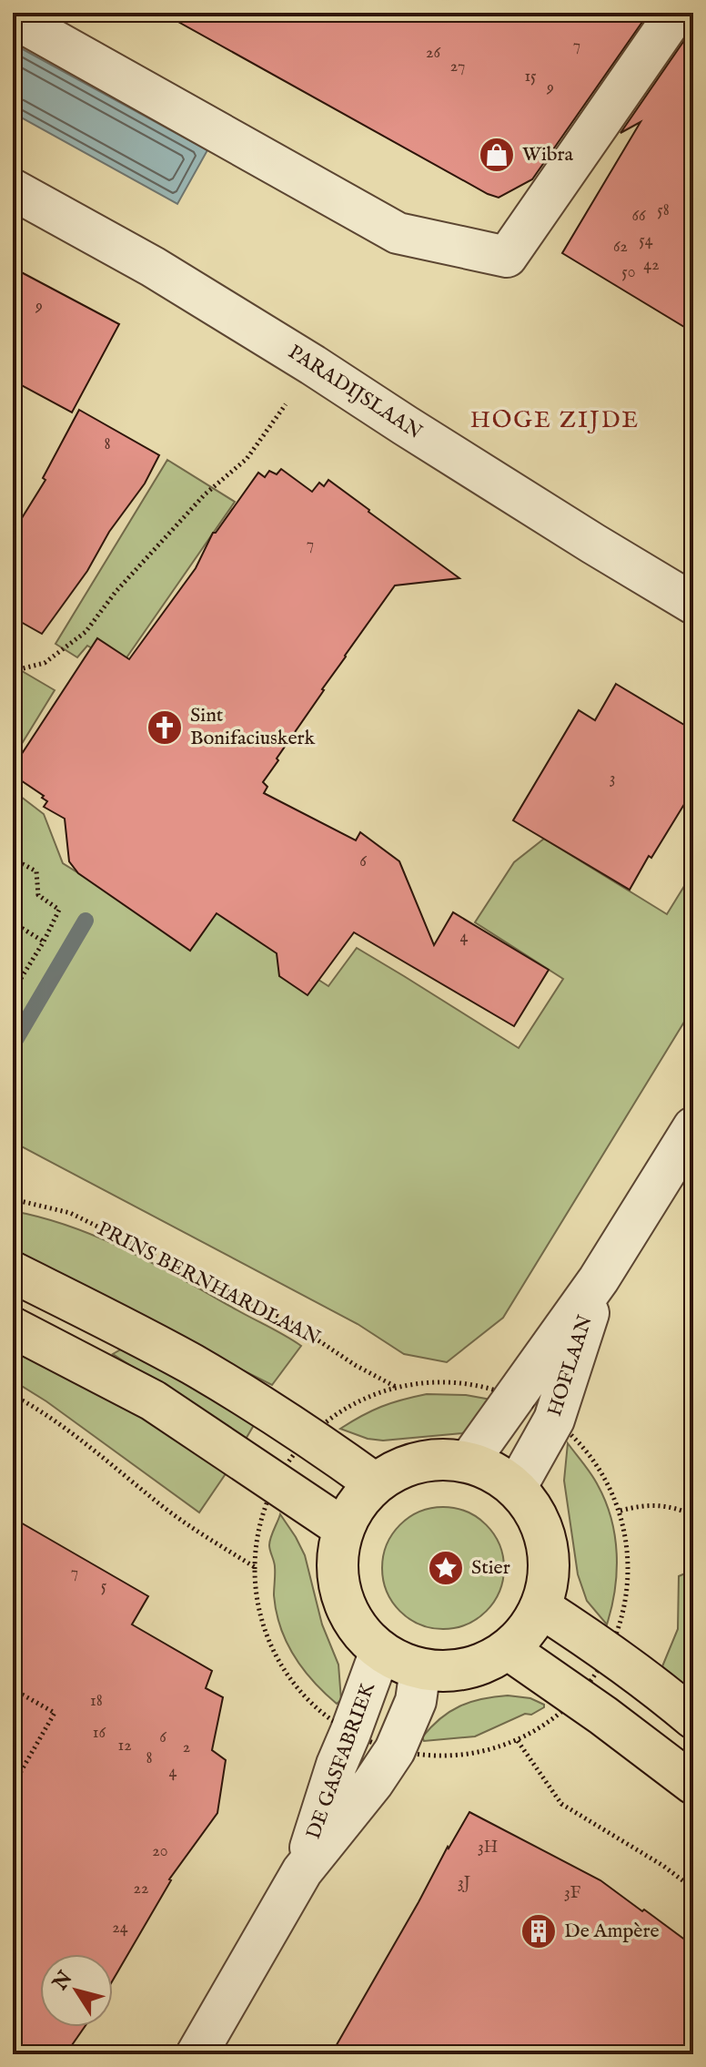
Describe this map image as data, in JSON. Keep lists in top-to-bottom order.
{
  "streets": {
    "street": ["PARADIJSLAAN", "HOFLAAN", "DE GASFABRIEK"],
    "path": ["PRINS BERNHARDLAAN"]
  },
  "crossings": [
    ["HOFLAAN", "DE GASFABRIEK"]
  ],
  "districts": ["HOGE ZIJDE"],
  "places": {
    "shop": ["Wibra"],
    "church": ["Sint Bonifaciuskerk"],
    "place": ["Stier"],
    "building": ["De Ampère"]
  },
  "house_numbers": [
    "7",
    "26",
    "27",
    "15",
    "9",
    "58",
    "66",
    "54",
    "62",
    "42",
    "50",
    "9",
    "8",
    "7",
    "3",
    "6",
    "4",
    "7",
    "5",
    "18",
    "16",
    "6",
    "12",
    "2",
    "8",
    "4",
    "3H",
    "20",
    "3J",
    "22",
    "3F",
    "24"
  ],
  "north": "top left"
}
